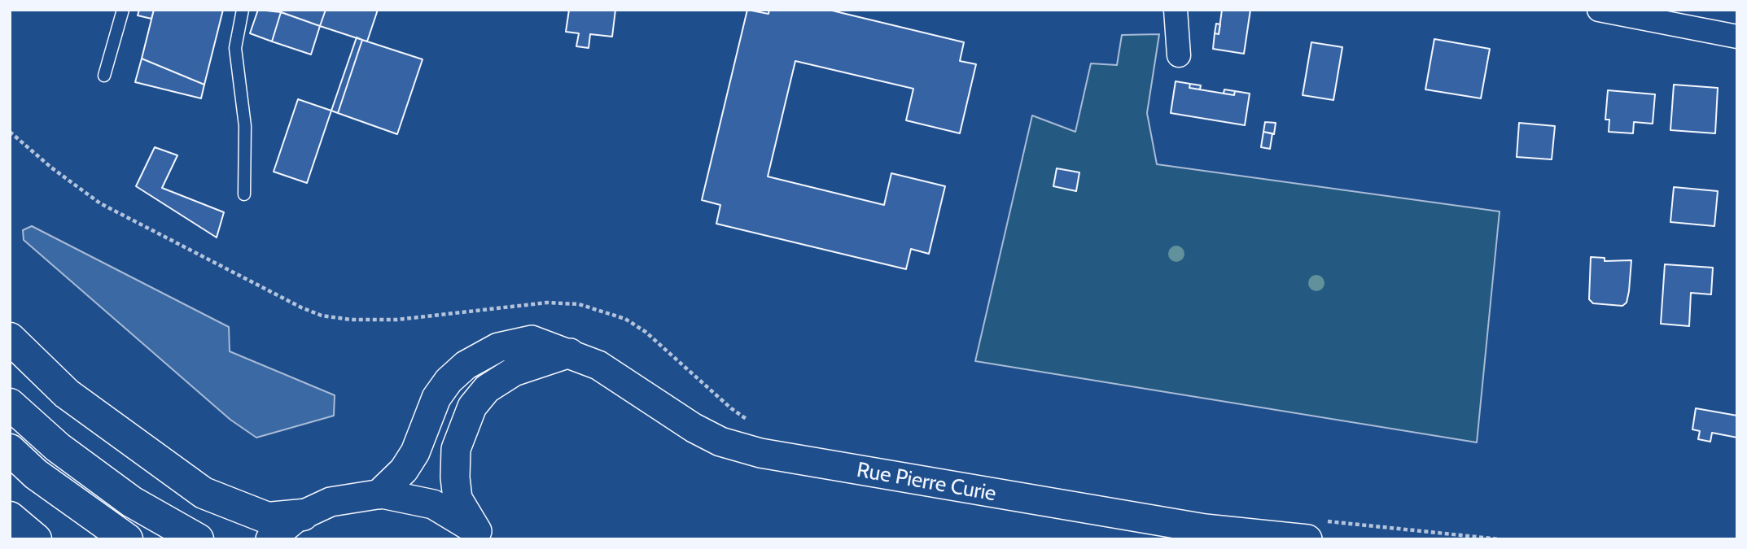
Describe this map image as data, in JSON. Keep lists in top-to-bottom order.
{
  "streets": {
    "street": ["Rue Pierre Curie"]
  }
}
